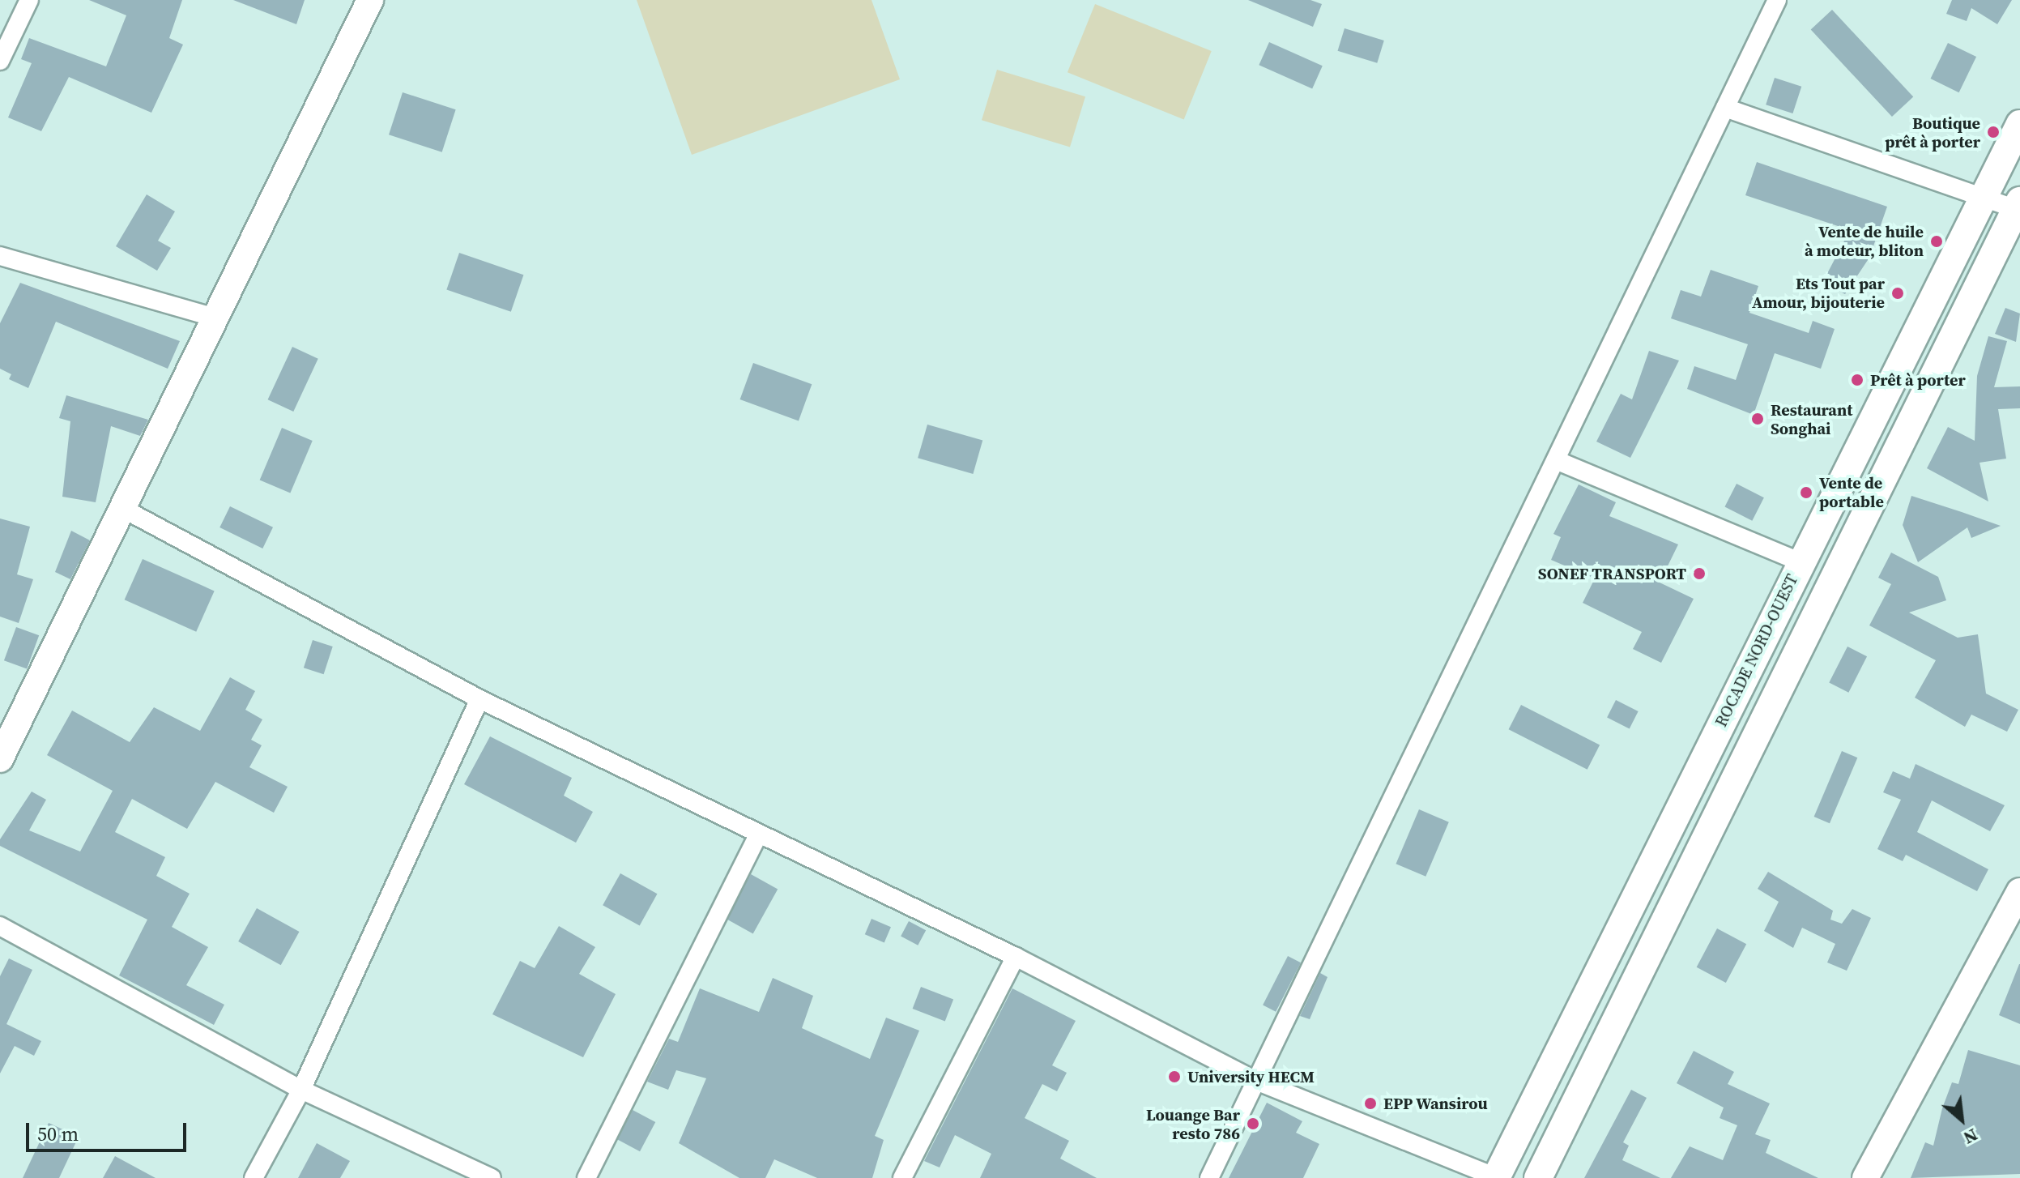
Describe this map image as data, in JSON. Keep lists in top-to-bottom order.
{
  "streets": {
    "main road": ["ROCADE NORD-OUEST"]
  },
  "places": [
    "Boutique prêt à porter",
    "Vente de huile à moteur, bliton",
    "Ets Tout par Amour, bijouterie",
    "Prêt à porter",
    "Restaurant Songhai",
    "Vente de portable",
    "SONEF TRANSPORT",
    "University HECM",
    "EPP Wansirou",
    "Louange Bar resto 786"
  ],
  "scale_bar": "50 m",
  "north": "bottom right"
}
